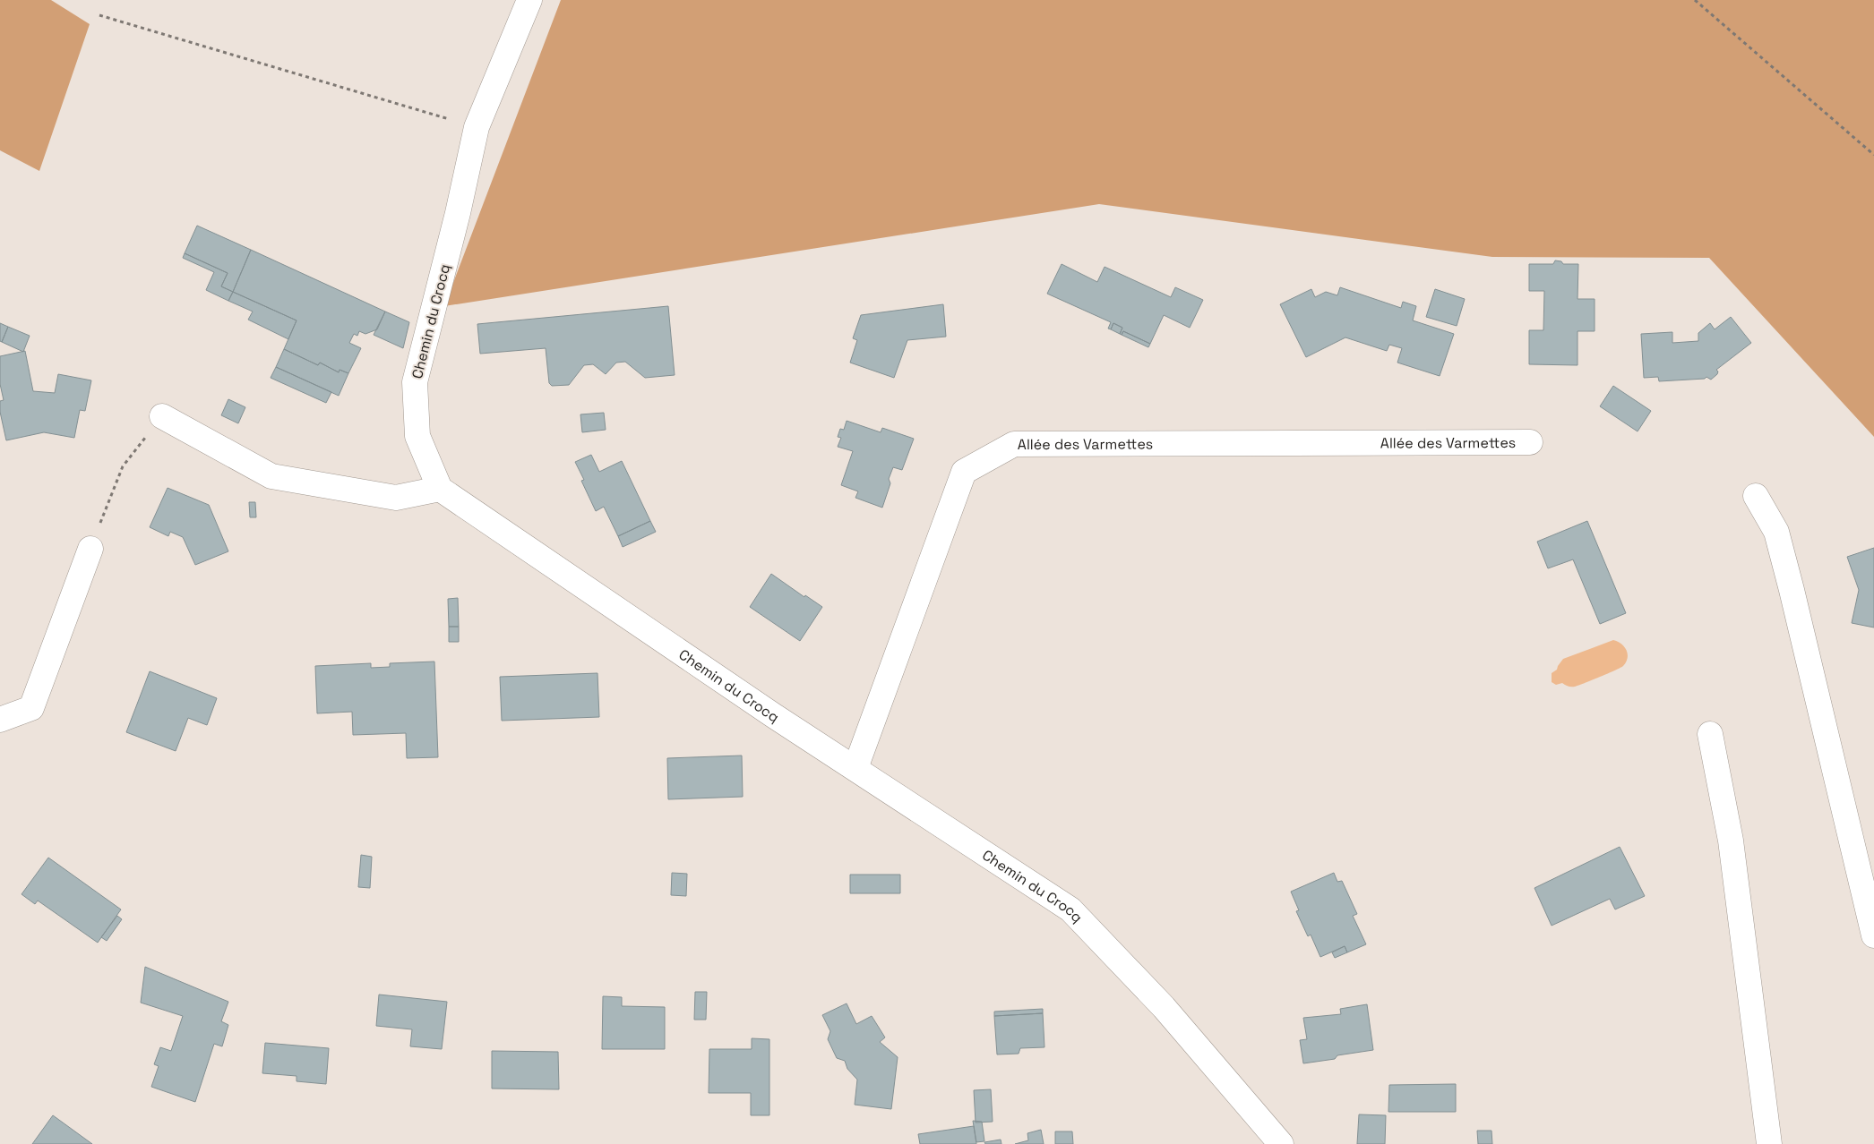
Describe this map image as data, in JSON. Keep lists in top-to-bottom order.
{
  "streets": {
    "street": ["Chemin du Crocq", "Allée des Varmettes"]
  },
  "crossings": [
    ["Chemin du Crocq", "Allée des Varmettes"]
  ]
}
